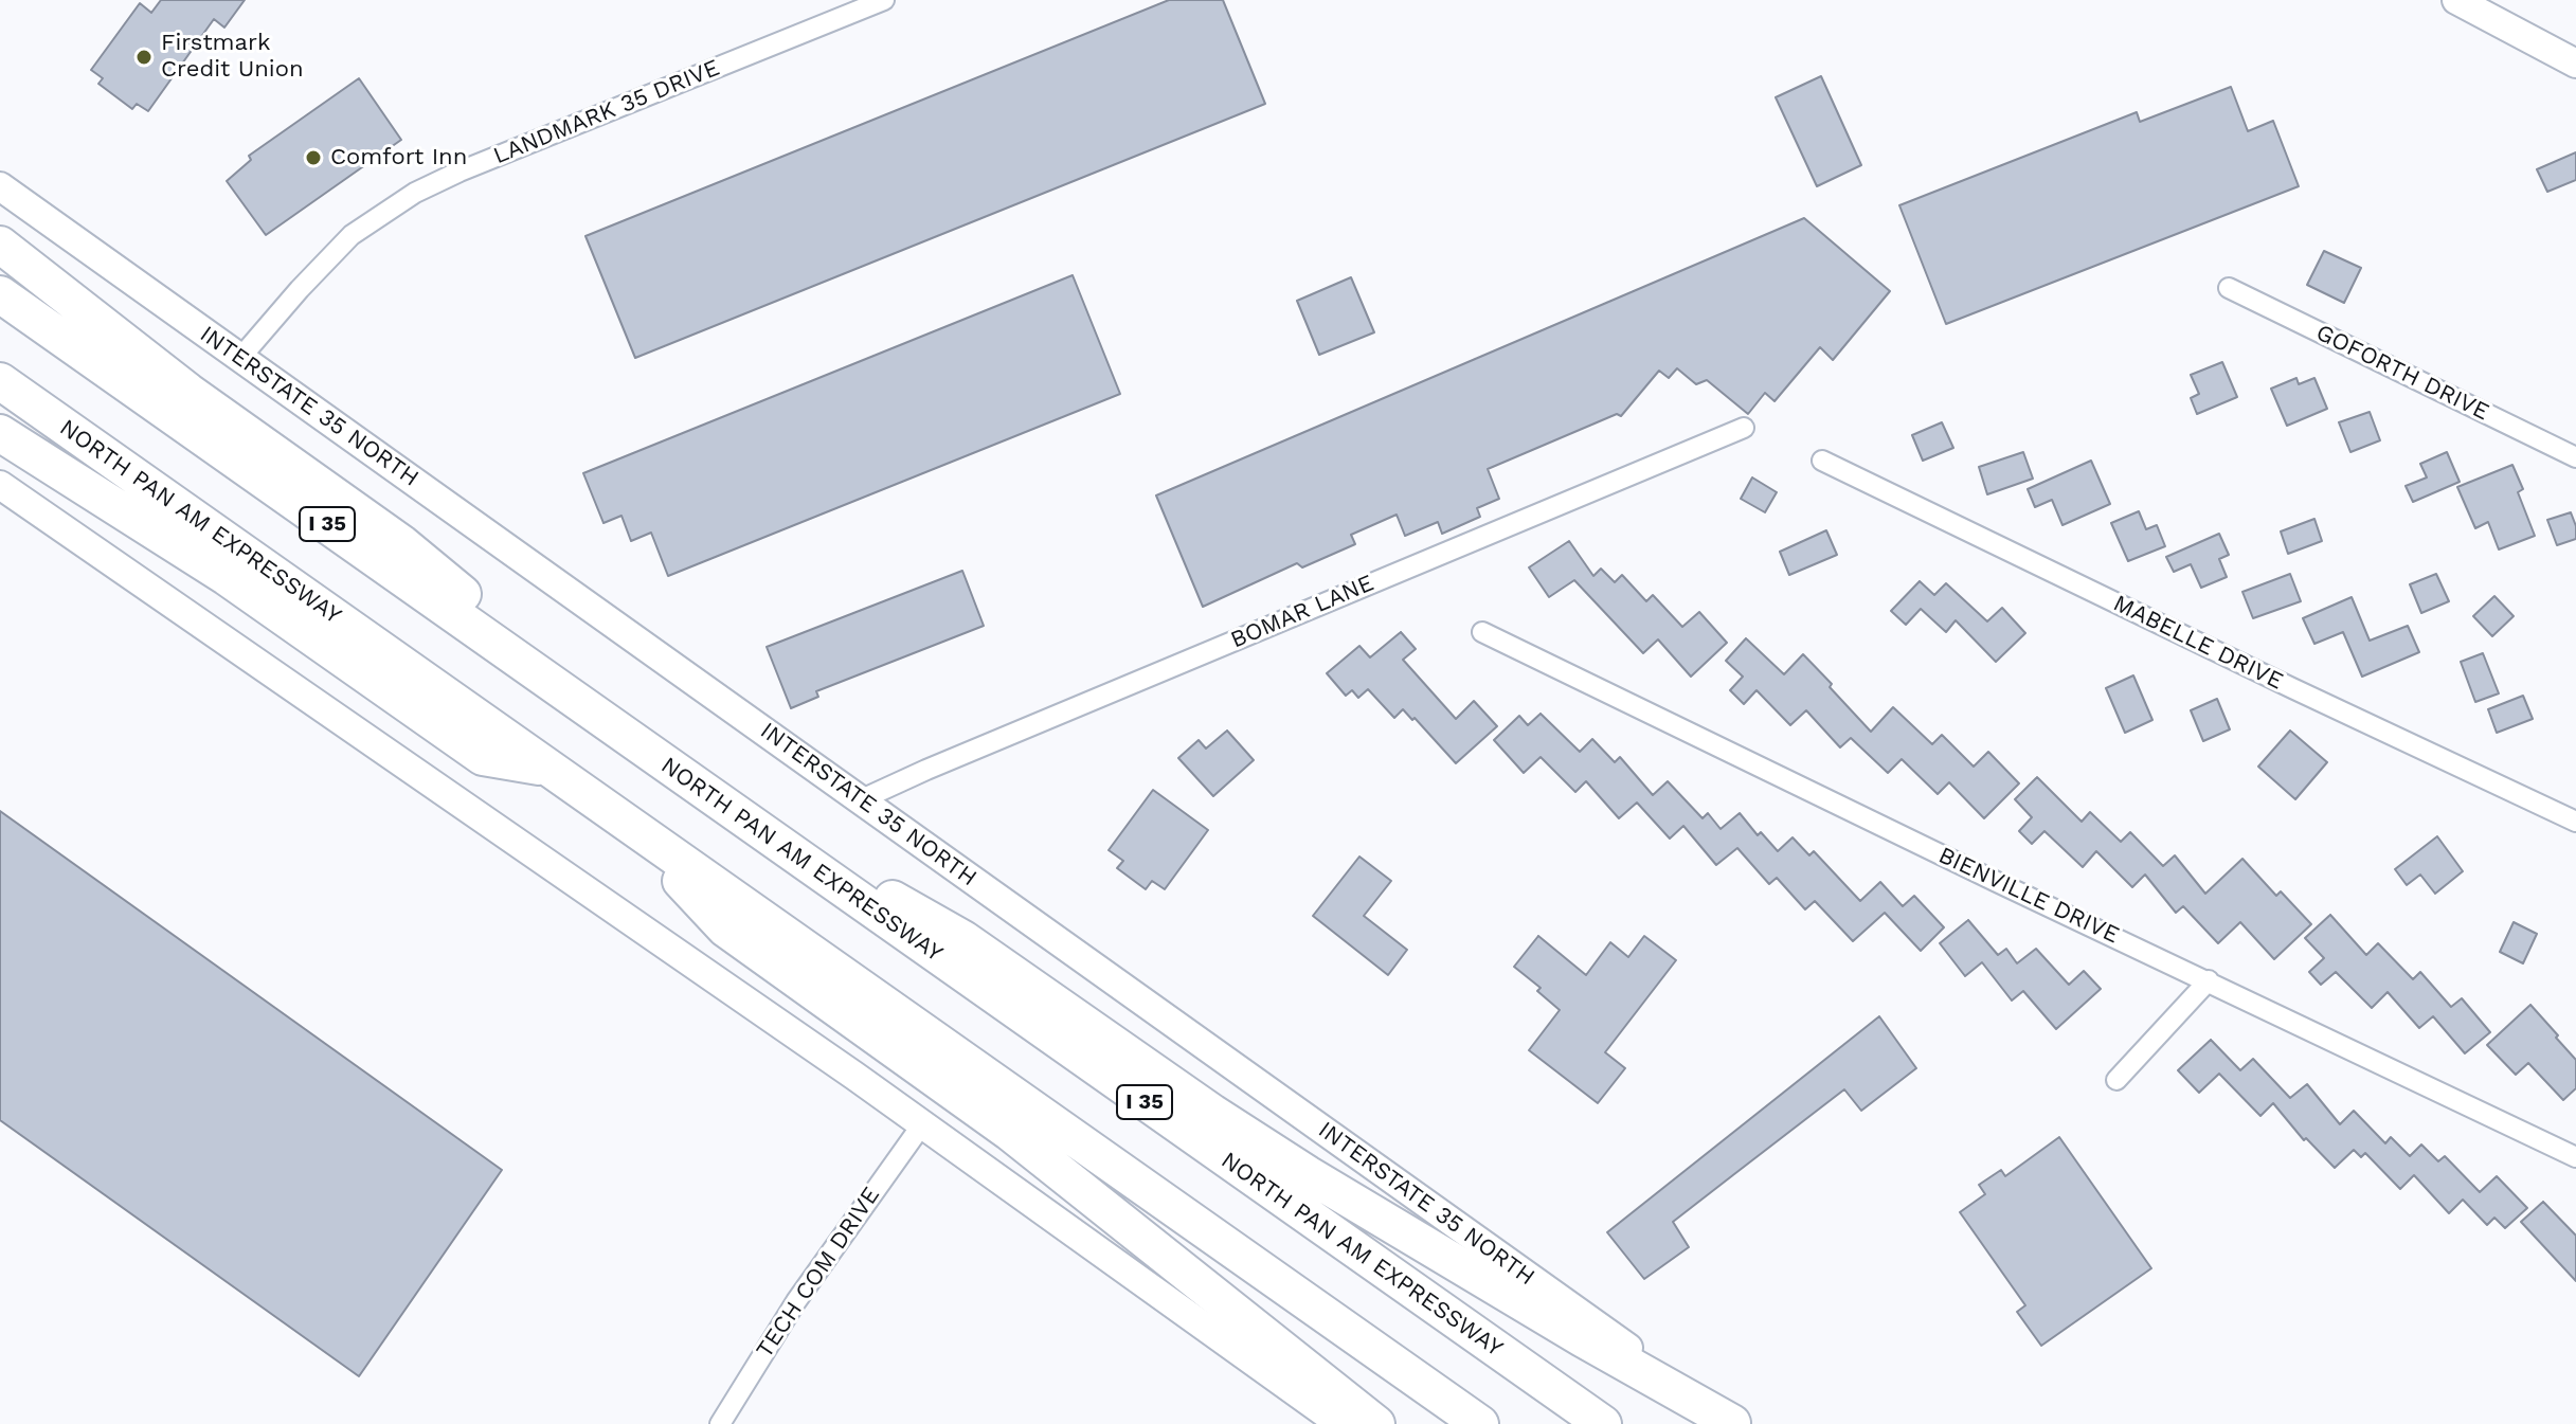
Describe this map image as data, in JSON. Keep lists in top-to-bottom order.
{
  "streets": {
    "highway": ["NORTH PAN AM EXPRESSWAY", "I 35"],
    "main road": ["INTERSTATE 35 NORTH"],
    "street": [
      "LANDMARK 35 DRIVE",
      "GOFORTH DRIVE",
      "BOMAR LANE",
      "MABELLE DRIVE",
      "BIENVILLE DRIVE",
      "TECH COM DRIVE"
    ]
  },
  "crossings": [
    ["LANDMARK 35 DRIVE", "INTERSTATE 35 NORTH"],
    ["INTERSTATE 35 NORTH", "BOMAR LANE"]
  ],
  "places": ["Firstmark Credit Union", "Comfort Inn"]
}
